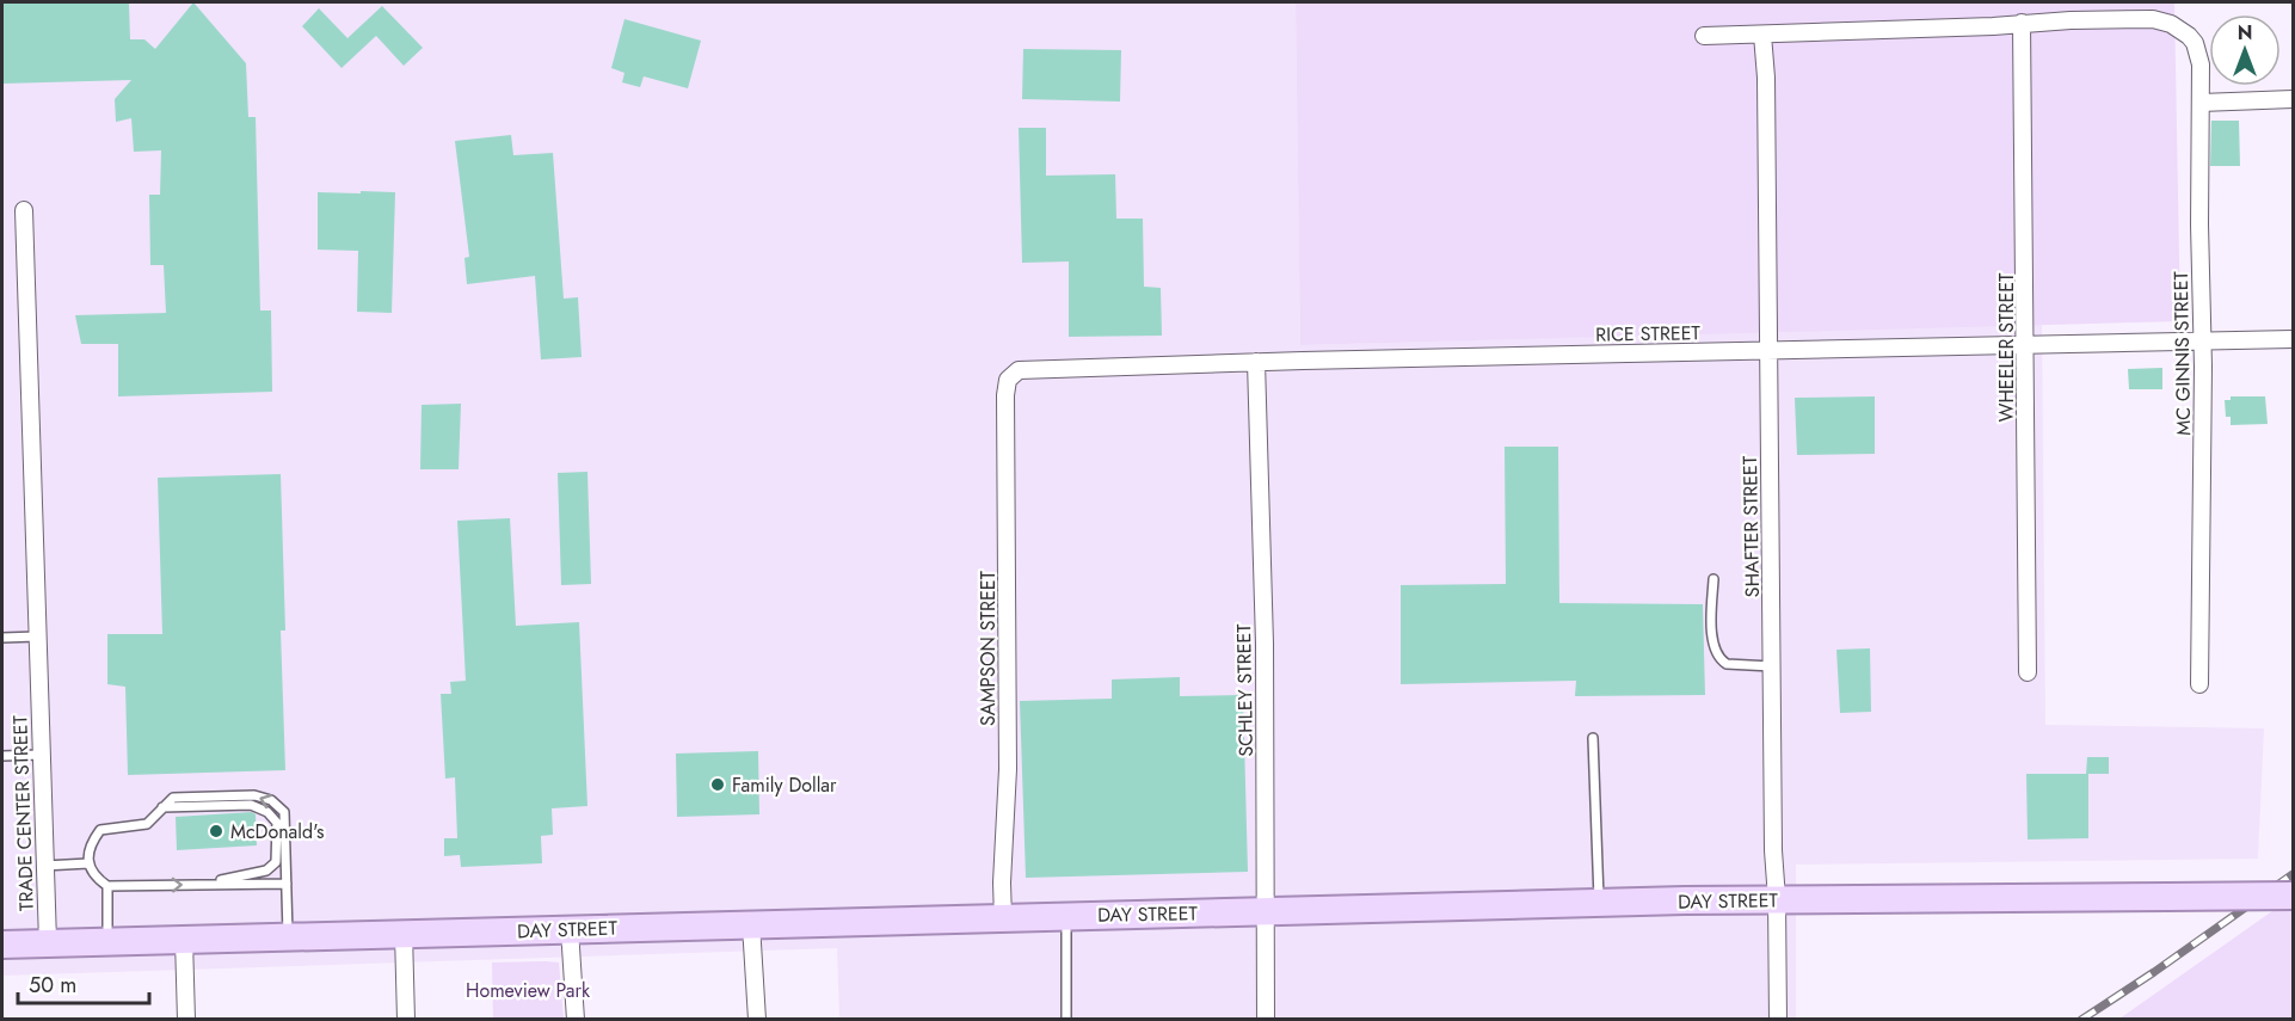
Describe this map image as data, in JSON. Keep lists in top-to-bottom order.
{
  "streets": {
    "main road": ["DAY STREET"],
    "street": [
      "RICE STREET",
      "WHEELER STREET",
      "MC GINNIS STREET",
      "SHAFTER STREET",
      "SAMPSON STREET",
      "SCHLEY STREET",
      "TRADE CENTER STREET"
    ]
  },
  "crossings": [
    ["RICE STREET", "WHEELER STREET"],
    ["RICE STREET", "MC GINNIS STREET"],
    ["RICE STREET", "SHAFTER STREET"],
    ["RICE STREET", "SAMPSON STREET"],
    ["RICE STREET", "SCHLEY STREET"],
    ["WHEELER STREET", "MC GINNIS STREET"],
    ["SHAFTER STREET", "DAY STREET"],
    ["SAMPSON STREET", "DAY STREET"],
    ["SCHLEY STREET", "DAY STREET"],
    ["TRADE CENTER STREET", "DAY STREET"]
  ],
  "parks": ["Homeview Park"],
  "places": ["Family Dollar", "McDonald's"],
  "scale_bar": "50 m",
  "north": "top"
}
